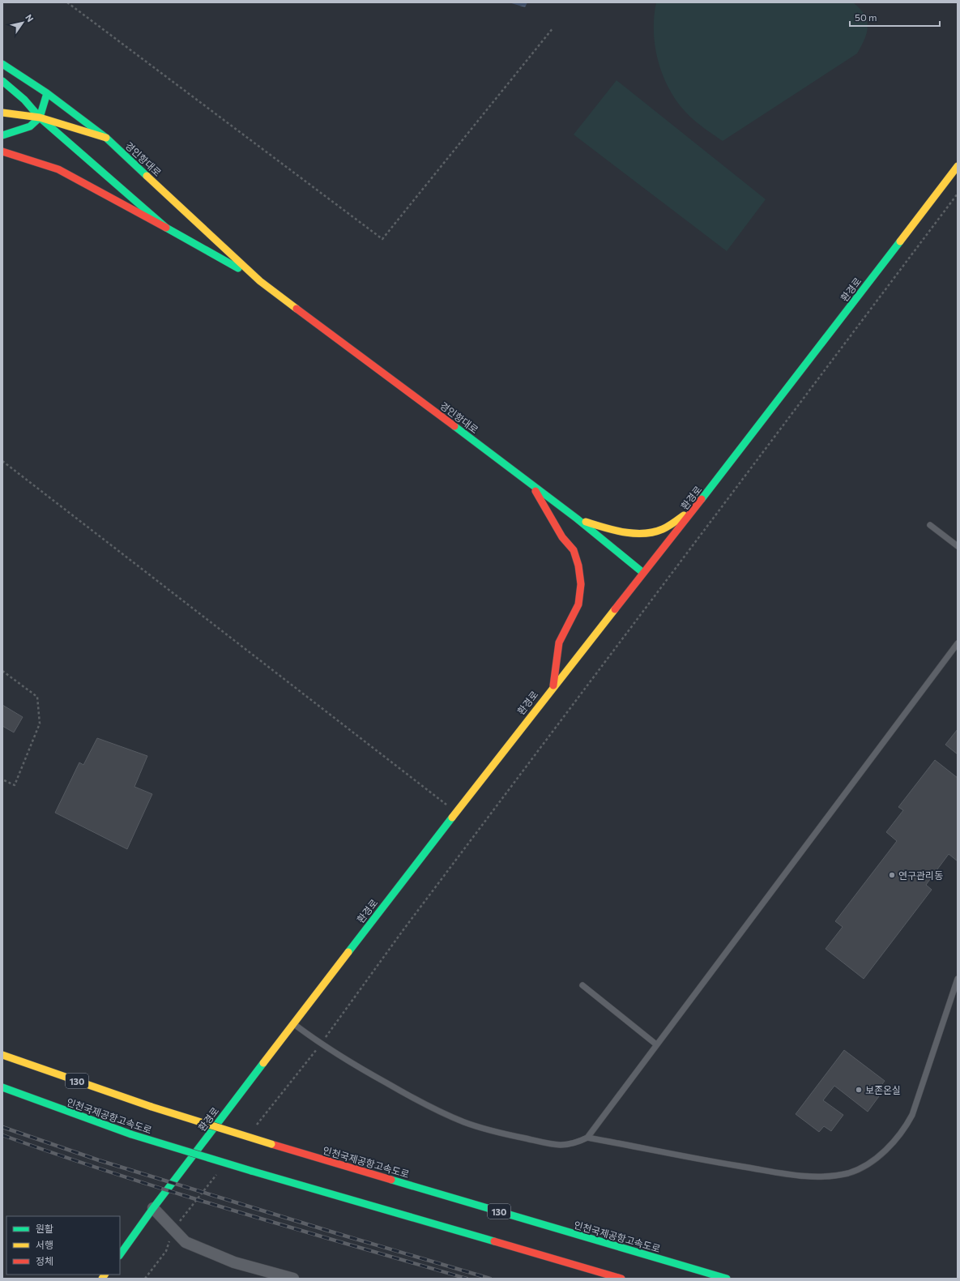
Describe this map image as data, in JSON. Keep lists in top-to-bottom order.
{
  "streets": {
    "main road": [
      "경인항대로",
      "환경로",
      "130",
      "인천국제공항고속도로"
    ]
  },
  "crossings": [
    ["경인항대로", "환경로"]
  ],
  "places": ["연구관리동", "보존온실"],
  "legend": ["원활", "서행", "정체"],
  "scale_bar": "50 m",
  "north": "top right"
}
